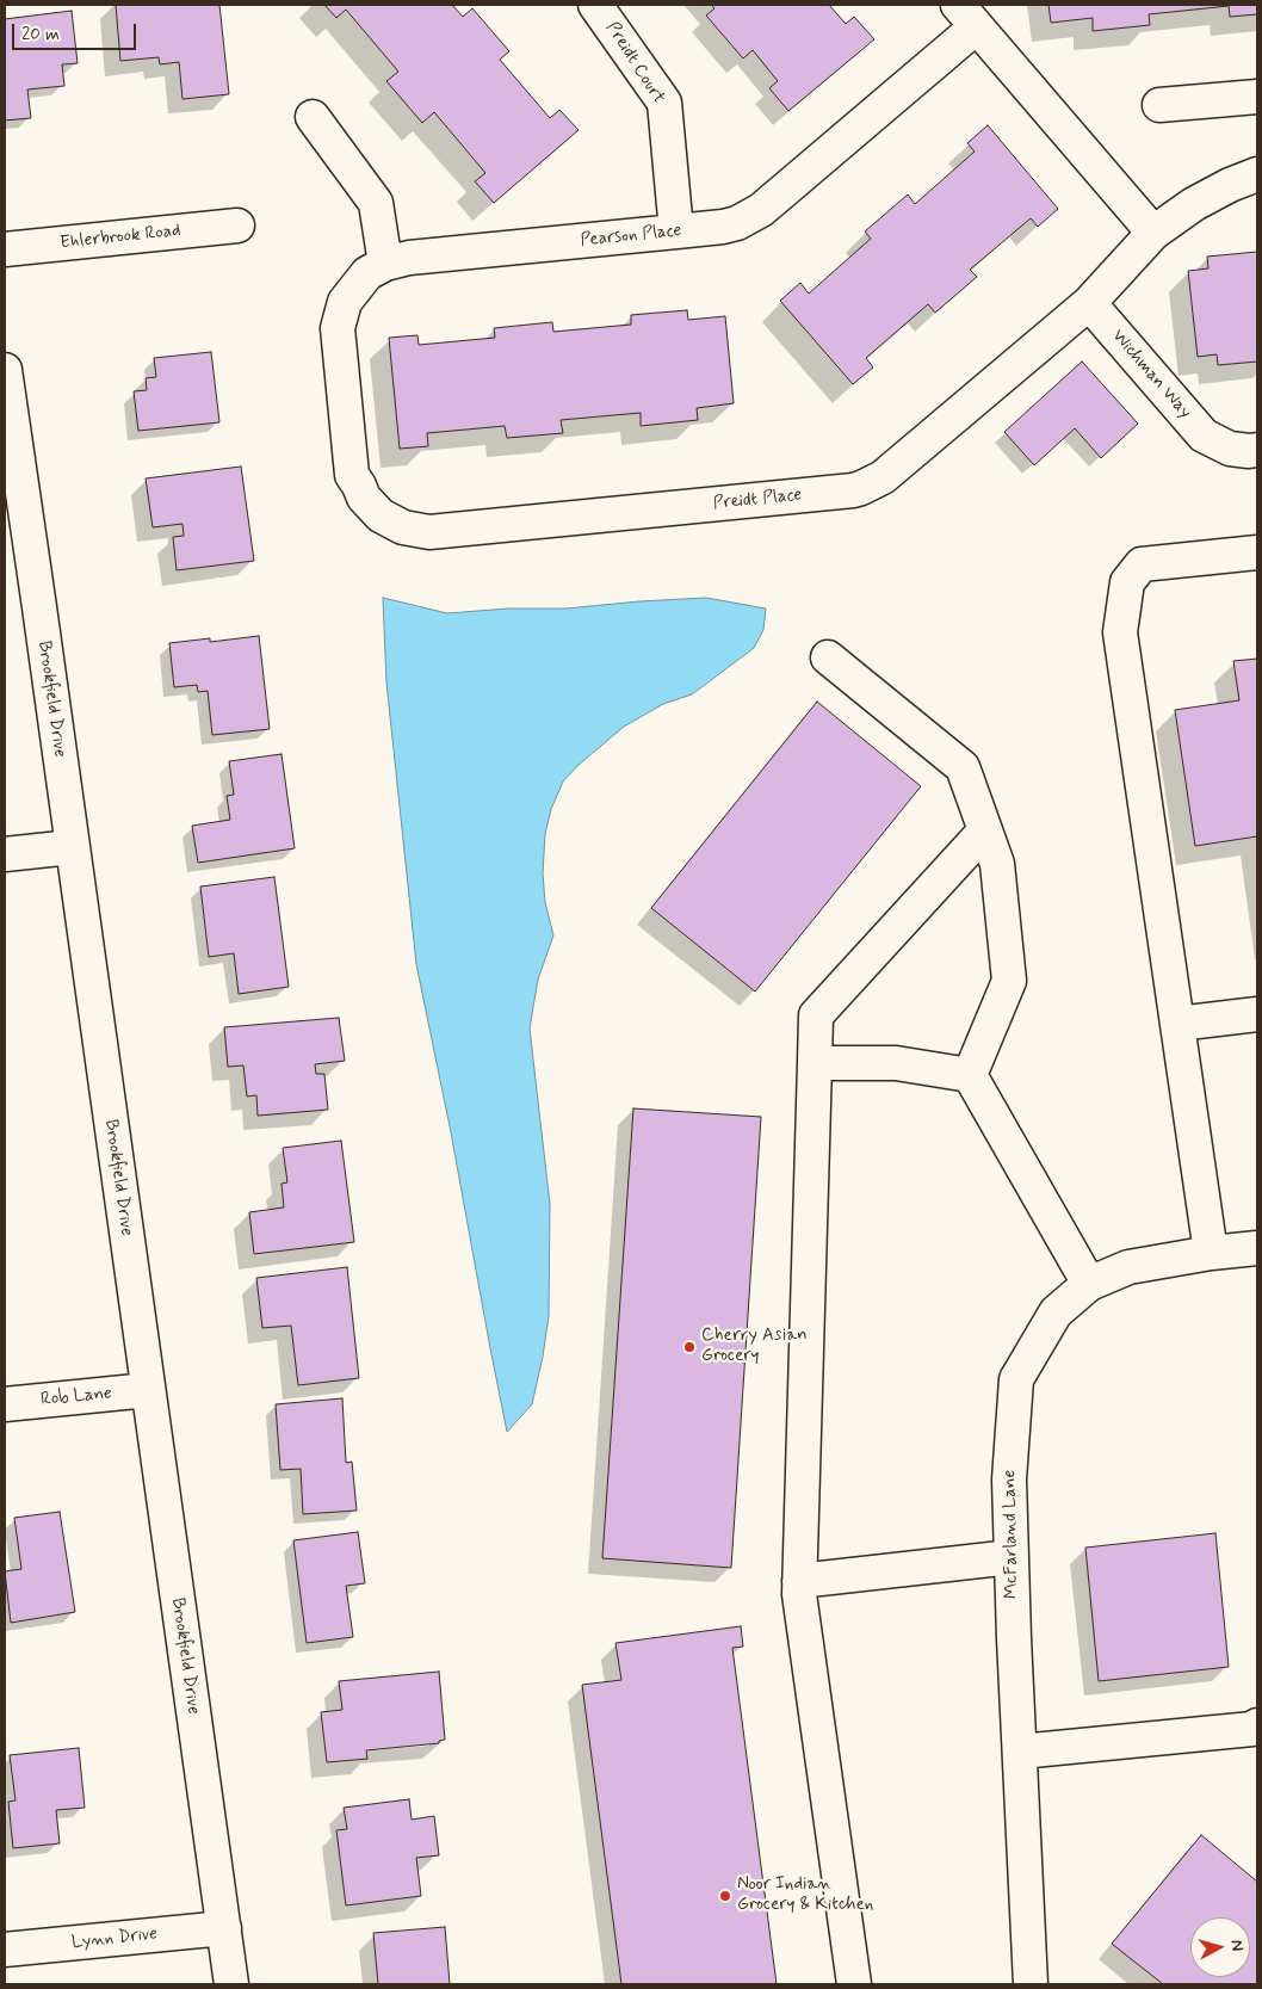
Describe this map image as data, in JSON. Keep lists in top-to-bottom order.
{
  "streets": {
    "street": [
      "Preidt Court",
      "Pearson Place",
      "Ehlerbrook Road",
      "Wichman Way",
      "Preidt Place",
      "Brookfield Drive",
      "Rob Lane",
      "McFarland Lane",
      "Lynn Drive"
    ]
  },
  "crossings": [
    ["Preidt Court", "Pearson Place"],
    ["Pearson Place", "Preidt Place"],
    ["Wichman Way", "Preidt Place"],
    ["Brookfield Drive", "Rob Lane"],
    ["Brookfield Drive", "Lynn Drive"]
  ],
  "places": ["Cherry Asian Grocery", "Noor Indian Grocery & Kitchen"],
  "scale_bar": "20 m",
  "north": "right"
}
